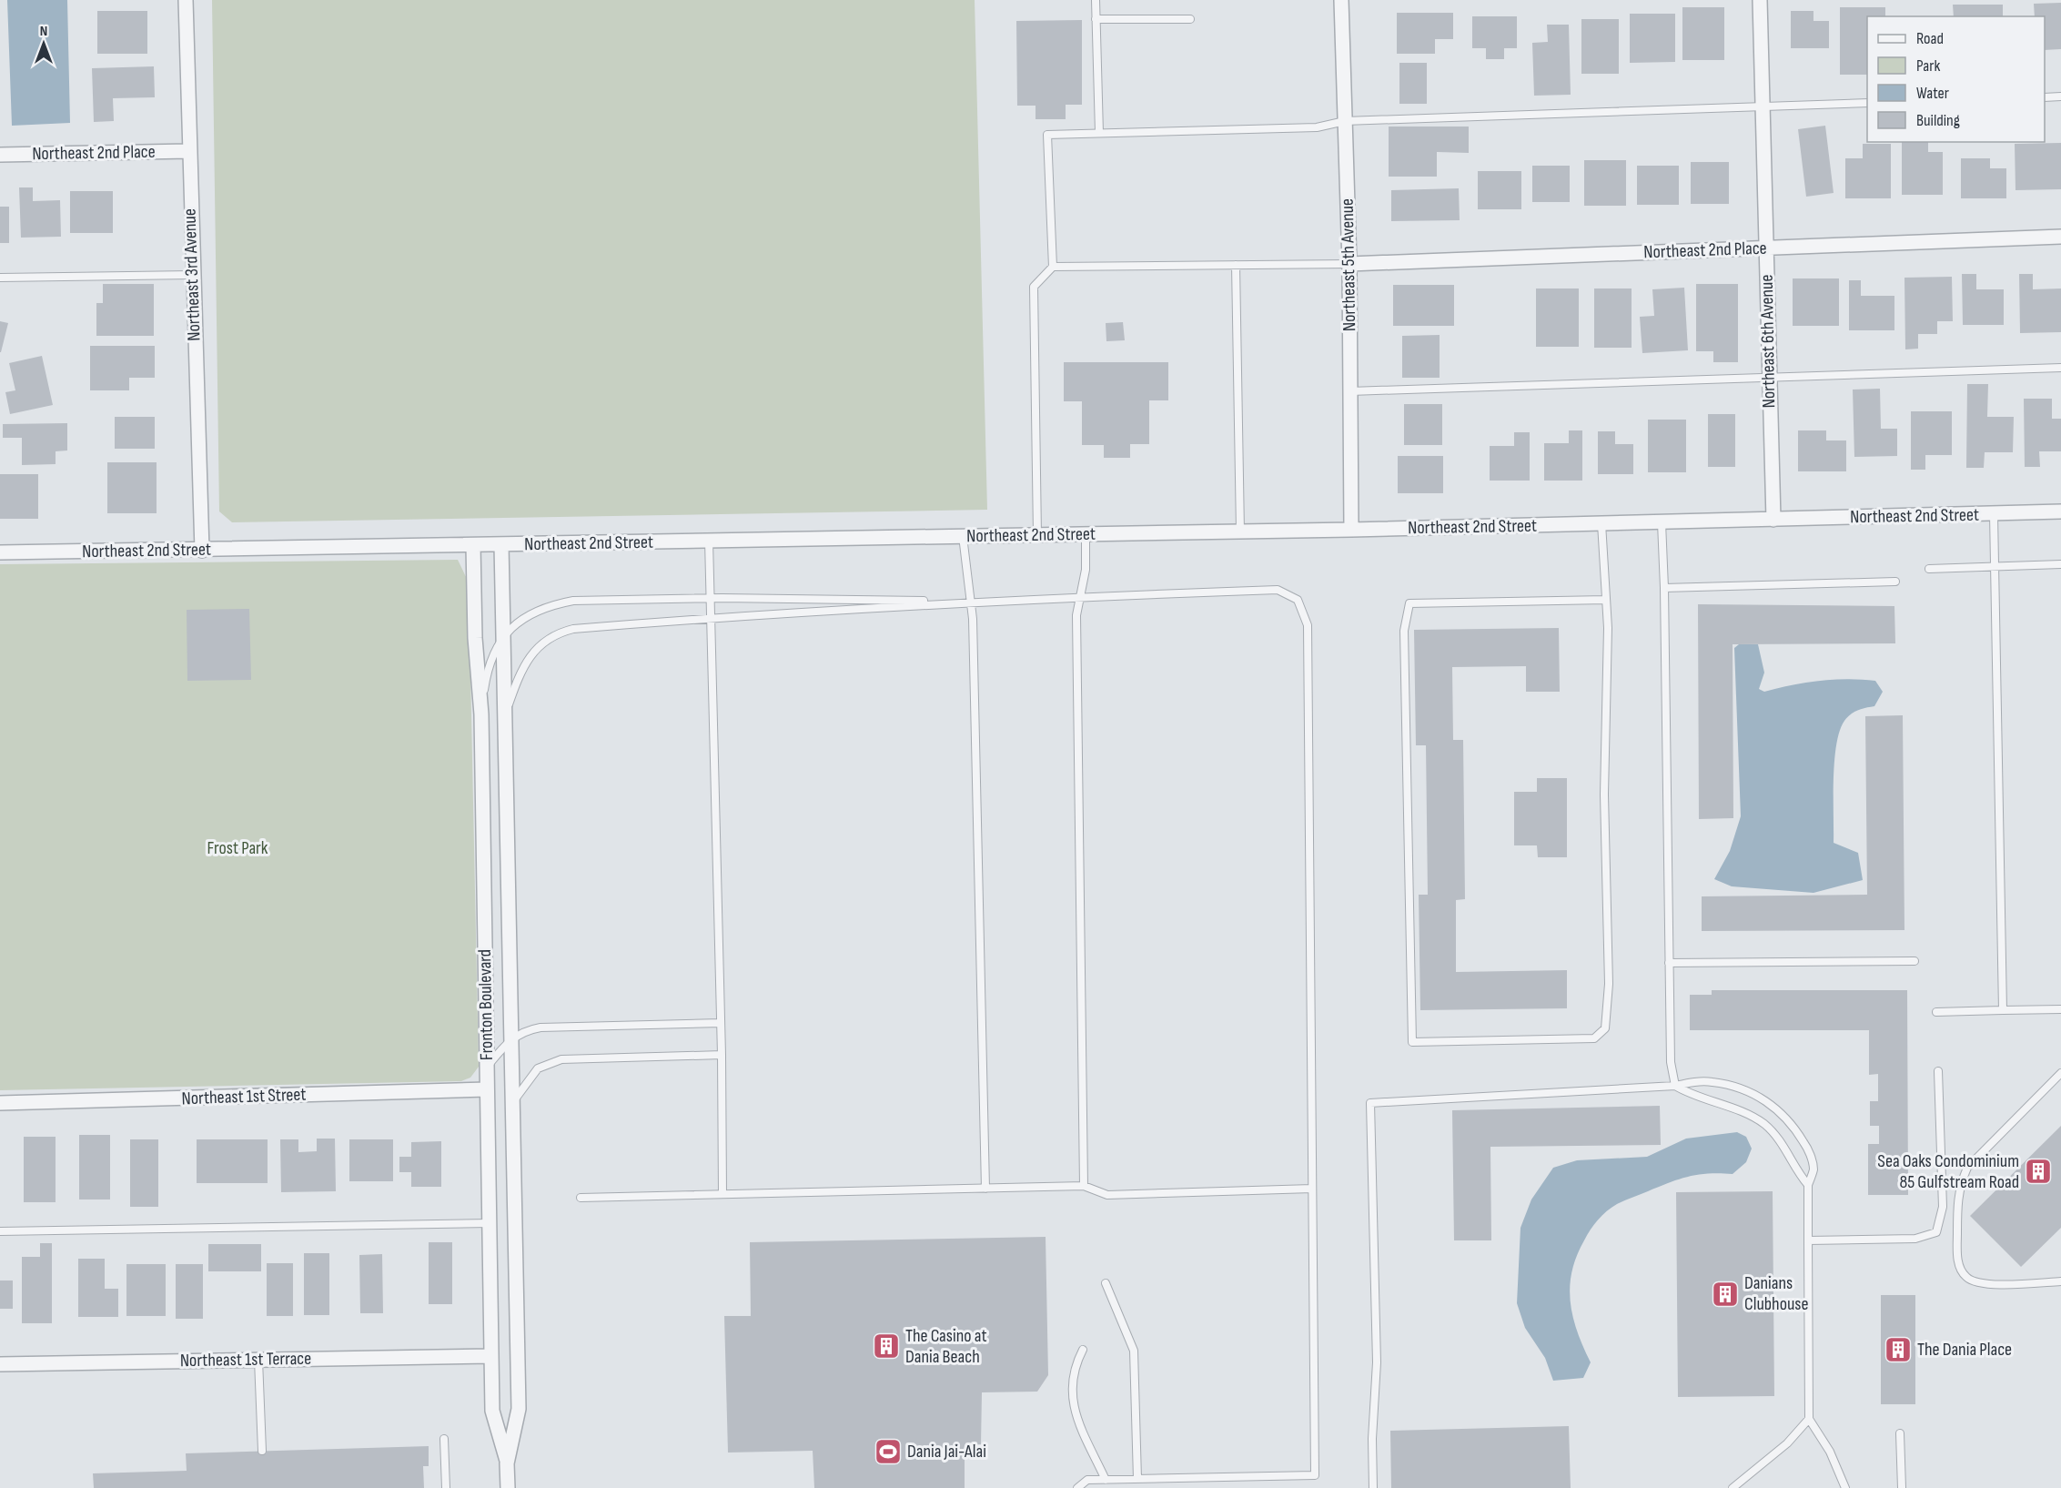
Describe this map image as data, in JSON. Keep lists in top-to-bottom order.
{
  "streets": {
    "street": [
      "Northeast 2nd Place",
      "Northeast 5th Avenue",
      "Northeast 3rd Avenue",
      "Northeast 6th Avenue",
      "Northeast 2nd Street",
      "Fronton Boulevard",
      "Northeast 1st Street",
      "Northeast 1st Terrace"
    ]
  },
  "crossings": [
    ["Northeast 2nd Place", "Northeast 5th Avenue"],
    ["Northeast 2nd Place", "Northeast 3rd Avenue"],
    ["Northeast 2nd Place", "Northeast 6th Avenue"],
    ["Northeast 5th Avenue", "Northeast 2nd Street"],
    ["Northeast 3rd Avenue", "Northeast 2nd Street"],
    ["Northeast 6th Avenue", "Northeast 2nd Street"],
    ["Northeast 2nd Street", "Fronton Boulevard"],
    ["Fronton Boulevard", "Northeast 1st Street"],
    ["Fronton Boulevard", "Northeast 1st Terrace"]
  ],
  "parks": ["Frost Park"],
  "places": {
    "building": [
      "Sea Oaks Condominium 85 Gulfstream Road",
      "Danians Clubhouse",
      "The Casino at Dania Beach",
      "The Dania Place"
    ],
    "sports": ["Dania Jai-Alai"]
  },
  "legend": [
    "Road",
    "Park",
    "Water",
    "Building"
  ],
  "north": "top"
}
